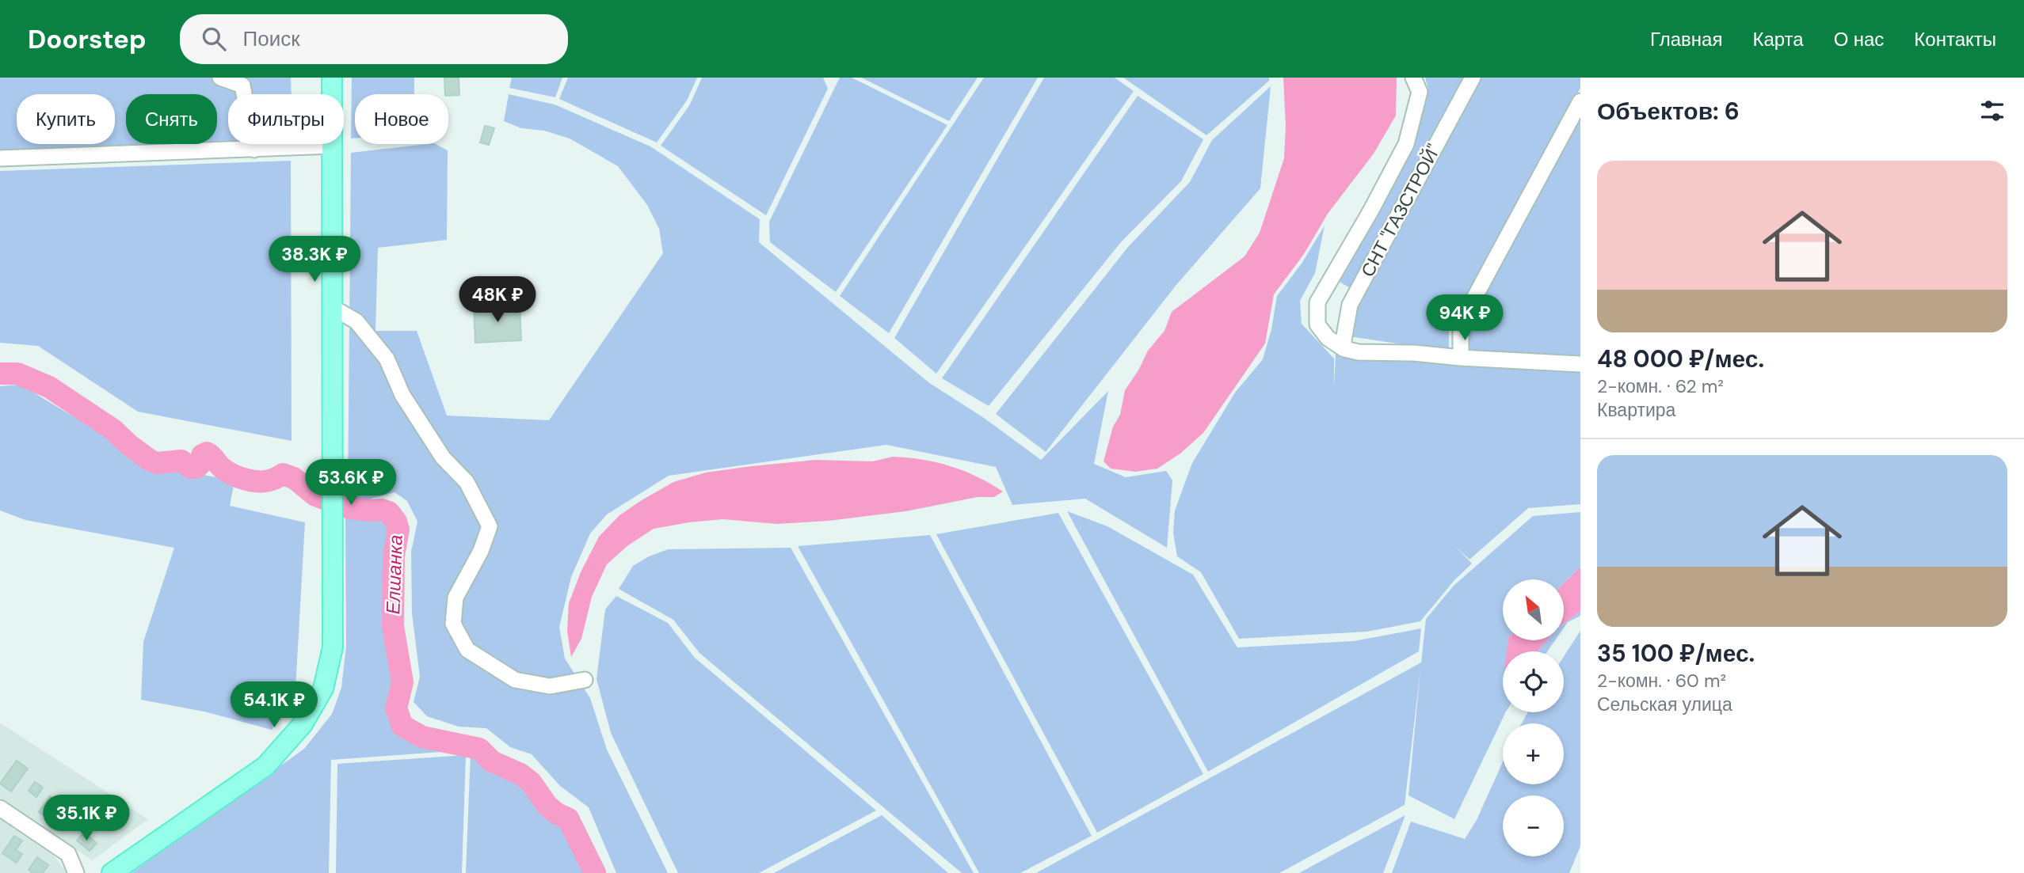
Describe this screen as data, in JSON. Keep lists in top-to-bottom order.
{
  "streets": {
    "street": ["СНТ \"ГАЗСТРОЙ\""]
  },
  "water": ["Елшанка"],
  "north": "top left",
  "page": {
    "header": "Doorstep",
    "search": "Поиск",
    "nav": [
      "Главная",
      "Карта",
      "О нас",
      "Контакты"
    ],
    "heading": "Объектов: 6",
    "chip": [
      "Купить",
      "Снять",
      "Фильтры",
      "Новое"
    ],
    "list": [
      {
        "name": "48 000 ₽/мес.",
        "note": "2-комн. · 62 m² · Квартира"
      },
      {
        "name": "35 100 ₽/мес.",
        "note": "2-комн. · 60 m² · Сельская улица"
      }
    ],
    "price": [
      "38.3K ₽",
      "48K ₽",
      "94K ₽",
      "53.6K ₽",
      "54.1K ₽",
      "35.1K ₽"
    ],
    "map_buttons": ["+", "−"]
  }
}
